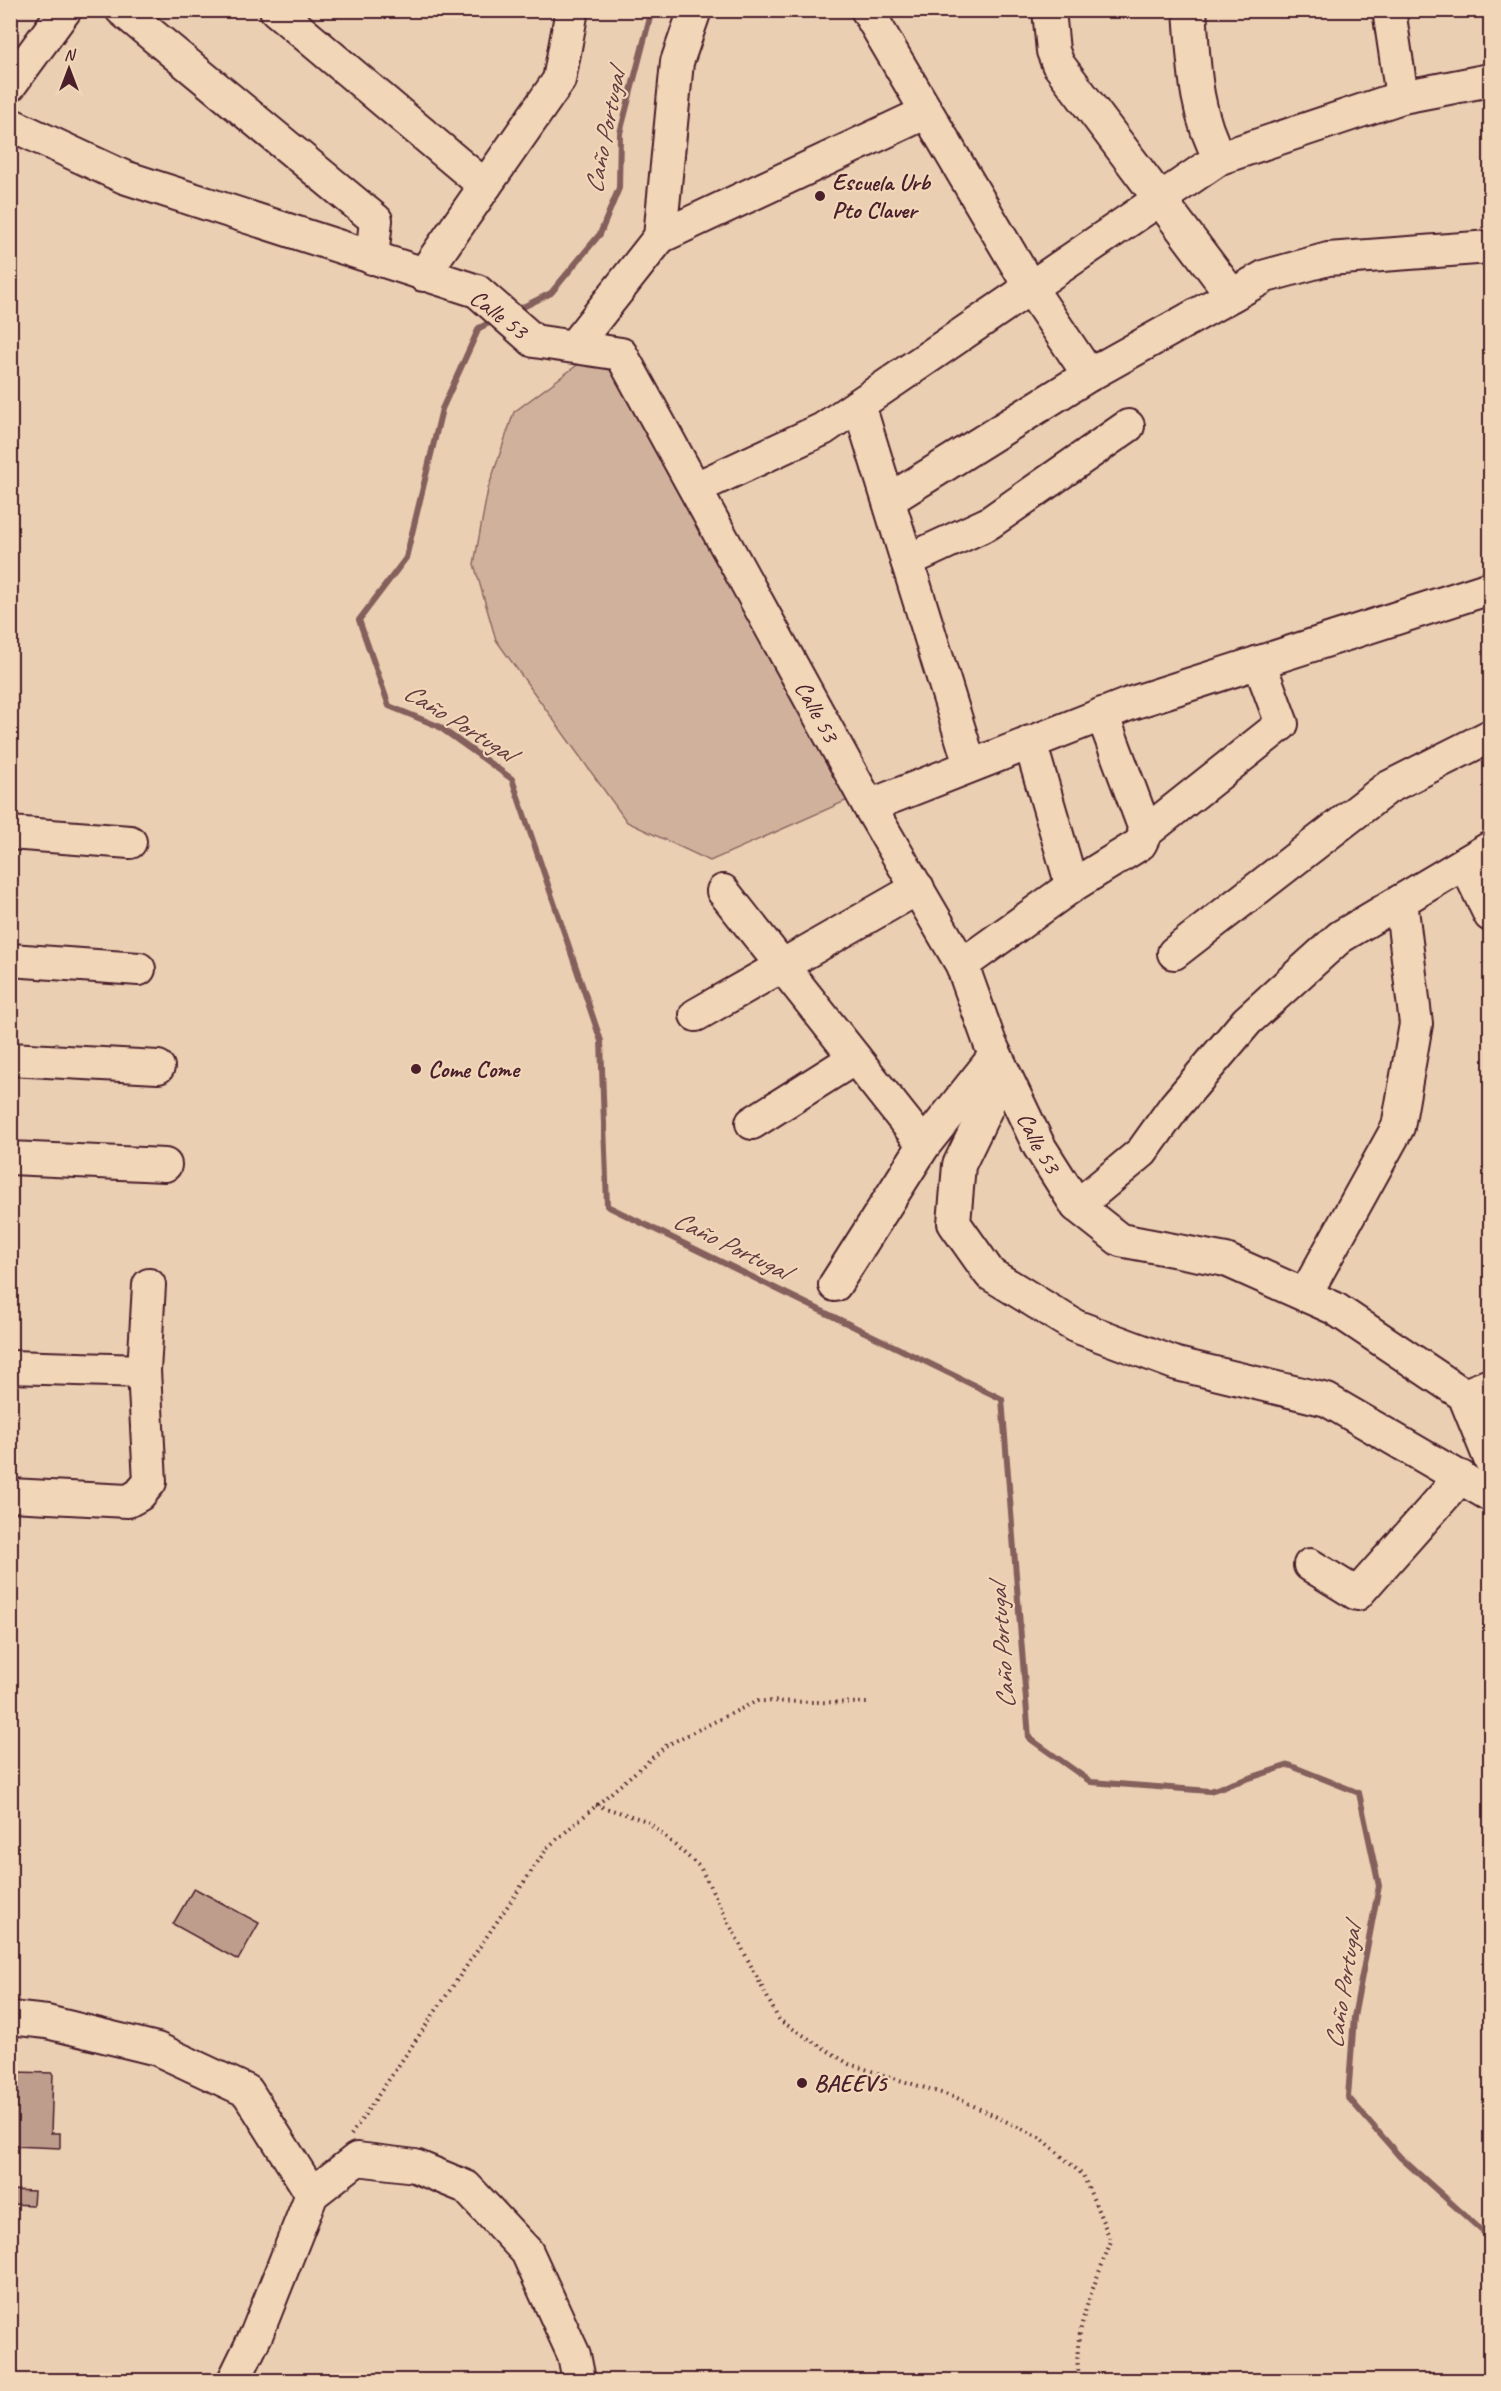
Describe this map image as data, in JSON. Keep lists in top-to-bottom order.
{
  "streets": {
    "street": ["Calle 53"]
  },
  "water": ["Caño Portugal"],
  "places": ["Escuela Urb Pto Claver", "Come Come", "BAEEV5"],
  "north": "top"
}
